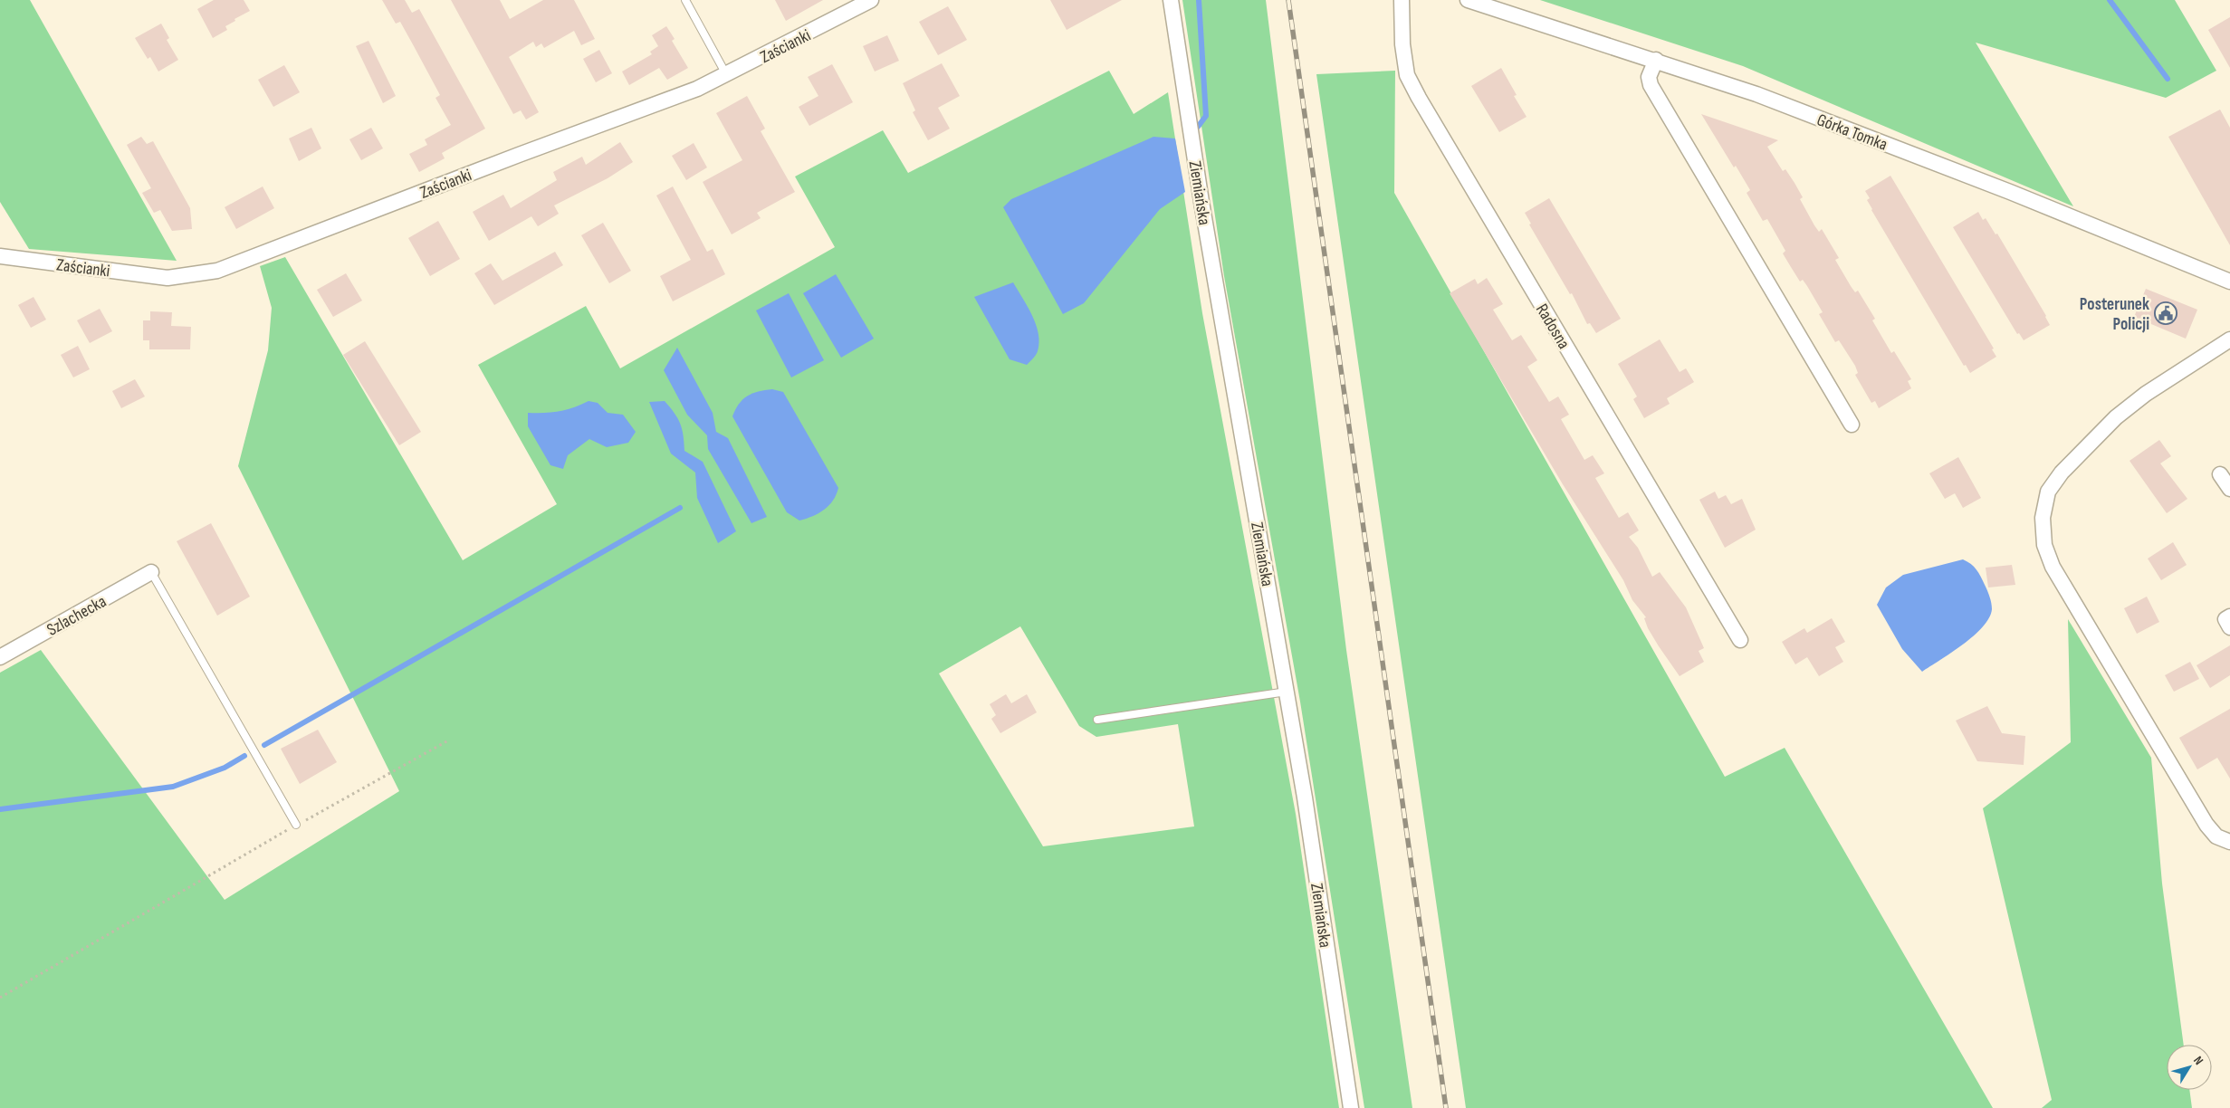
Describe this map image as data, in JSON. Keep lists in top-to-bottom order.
{
  "streets": {
    "street": [
      "Zaścianki",
      "Górka Tomka",
      "Ziemiańska",
      "Radosna",
      "Szlachecka"
    ]
  },
  "places": {
    "public building": ["Posterunek Policji"]
  },
  "north": "top right"
}
